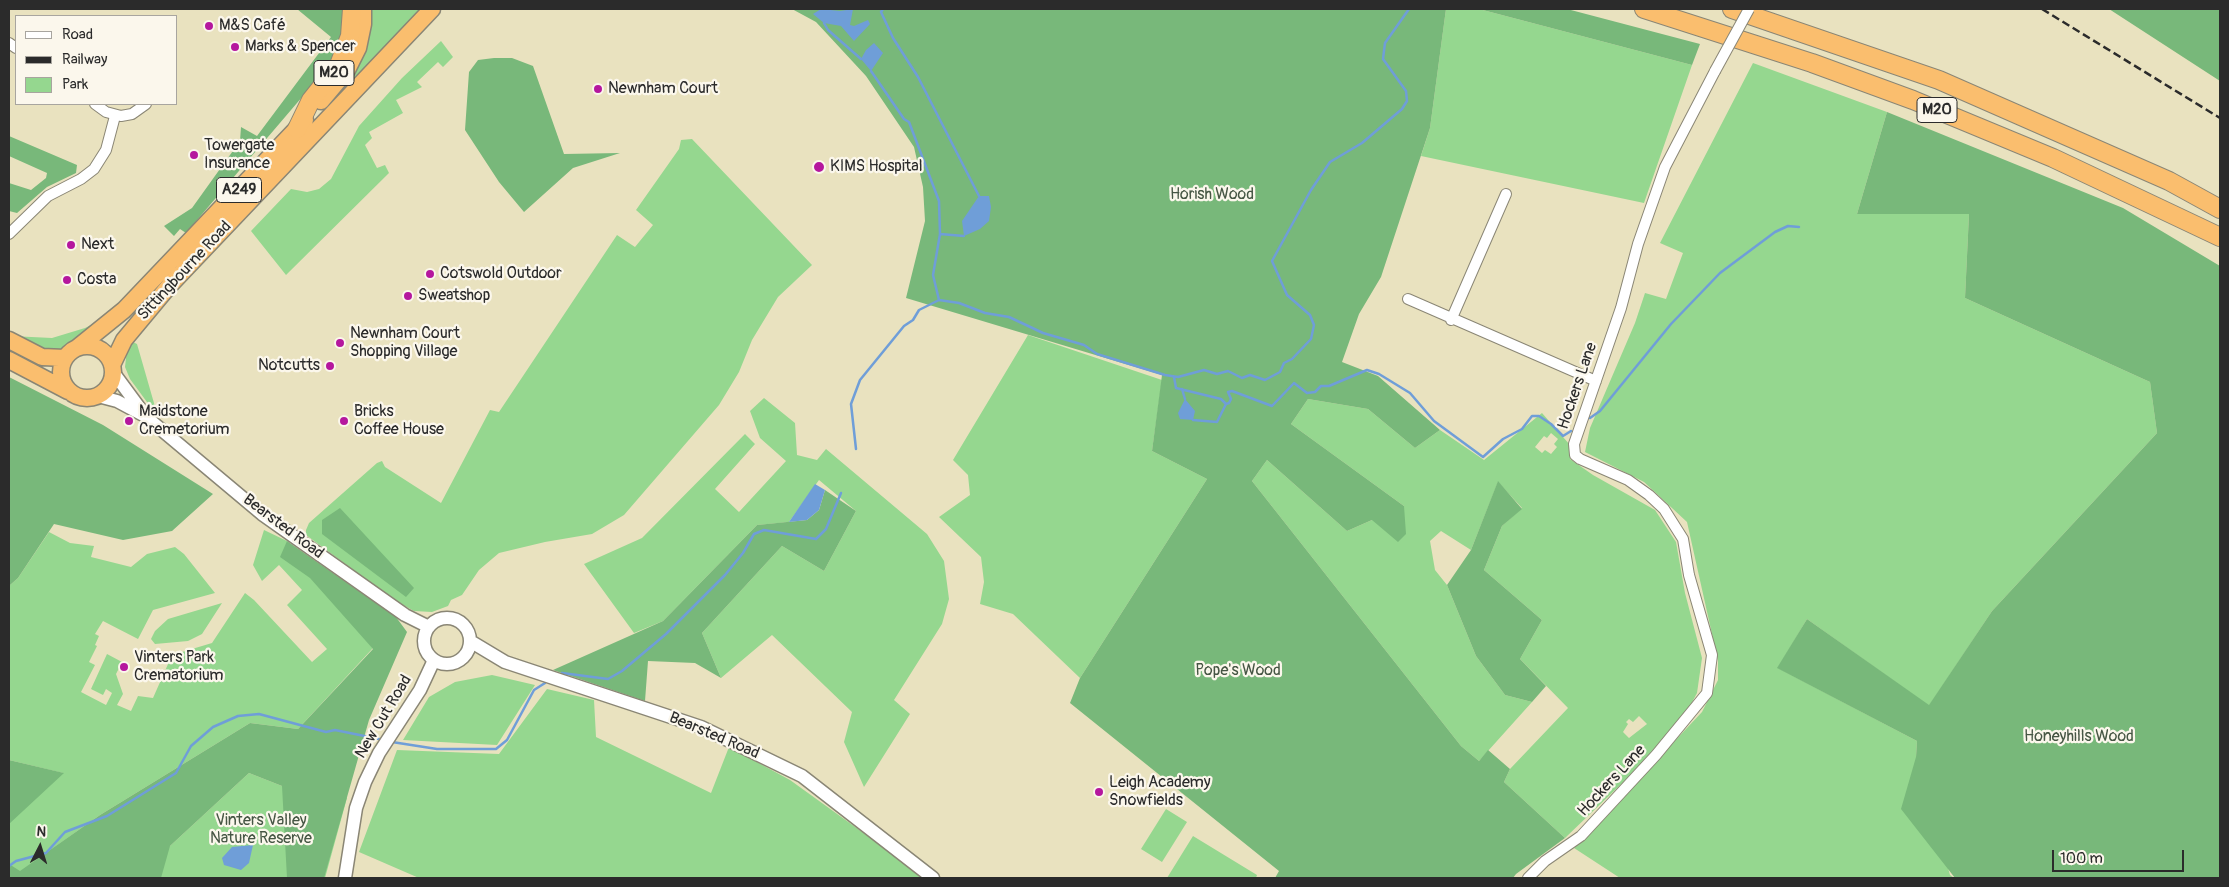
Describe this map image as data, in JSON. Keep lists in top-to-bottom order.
{
  "streets": {
    "highway": ["M20", "A249", "Sittingbourne Road"],
    "street": ["Hockers Lane", "Bearsted Road", "New Cut Road"]
  },
  "crossings": [
    ["M20", "Sittingbourne Road"],
    ["Sittingbourne Road", "Bearsted Road"],
    ["Bearsted Road", "New Cut Road"]
  ],
  "parks": [
    "Horish Wood",
    "Pope's Wood",
    "Honeyhills Wood",
    "Vinters Valley Nature Reserve"
  ],
  "places": [
    "M&S Café",
    "Marks & Spencer",
    "Newnham Court",
    "Towergate Insurance",
    "KIMS Hospital",
    "Next",
    "Cotswold Outdoor",
    "Costa",
    "Sweatshop",
    "Newnham Court Shopping Village",
    "Notcutts",
    "Maidstone Cremetorium",
    "Bricks Coffee House",
    "Vinters Park Crematorium",
    "Leigh Academy Snowfields"
  ],
  "legend": ["Road", "Railway", "Park"],
  "scale_bar": "100 m",
  "north": "top"
}
